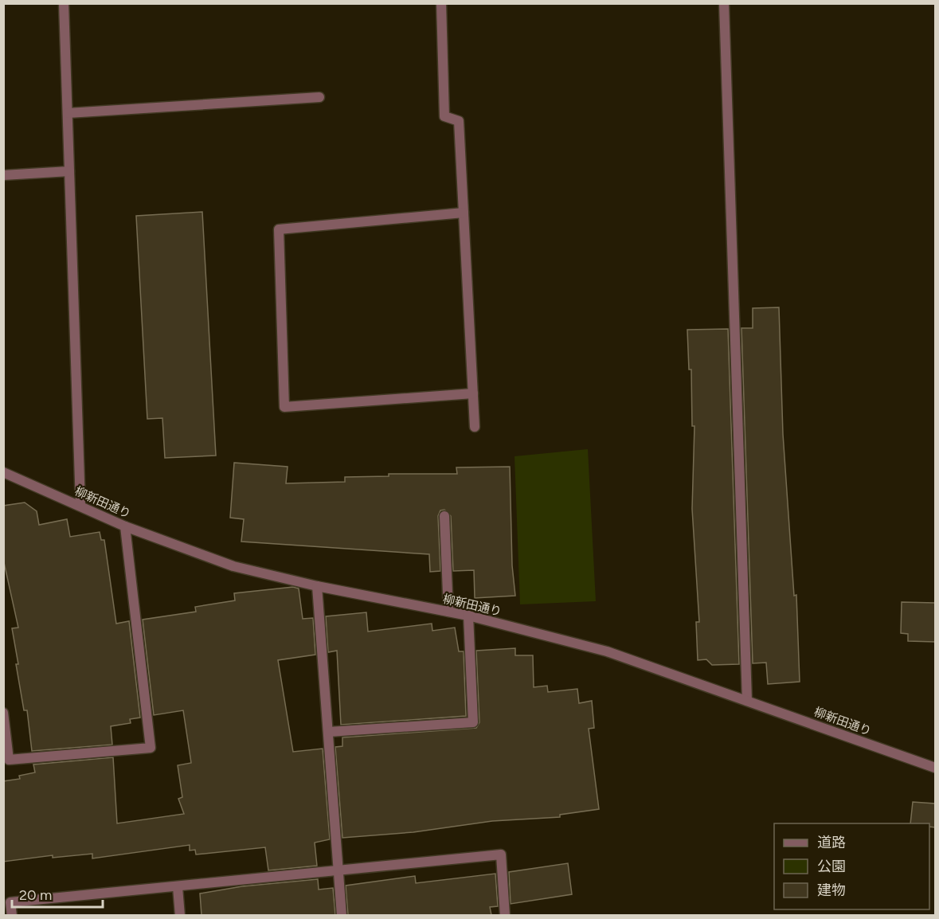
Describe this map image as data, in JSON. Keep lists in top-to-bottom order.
{
  "streets": {
    "street": ["柳新田通り"]
  },
  "legend": ["道路", "公園", "建物"],
  "scale_bar": "20 m"
}
